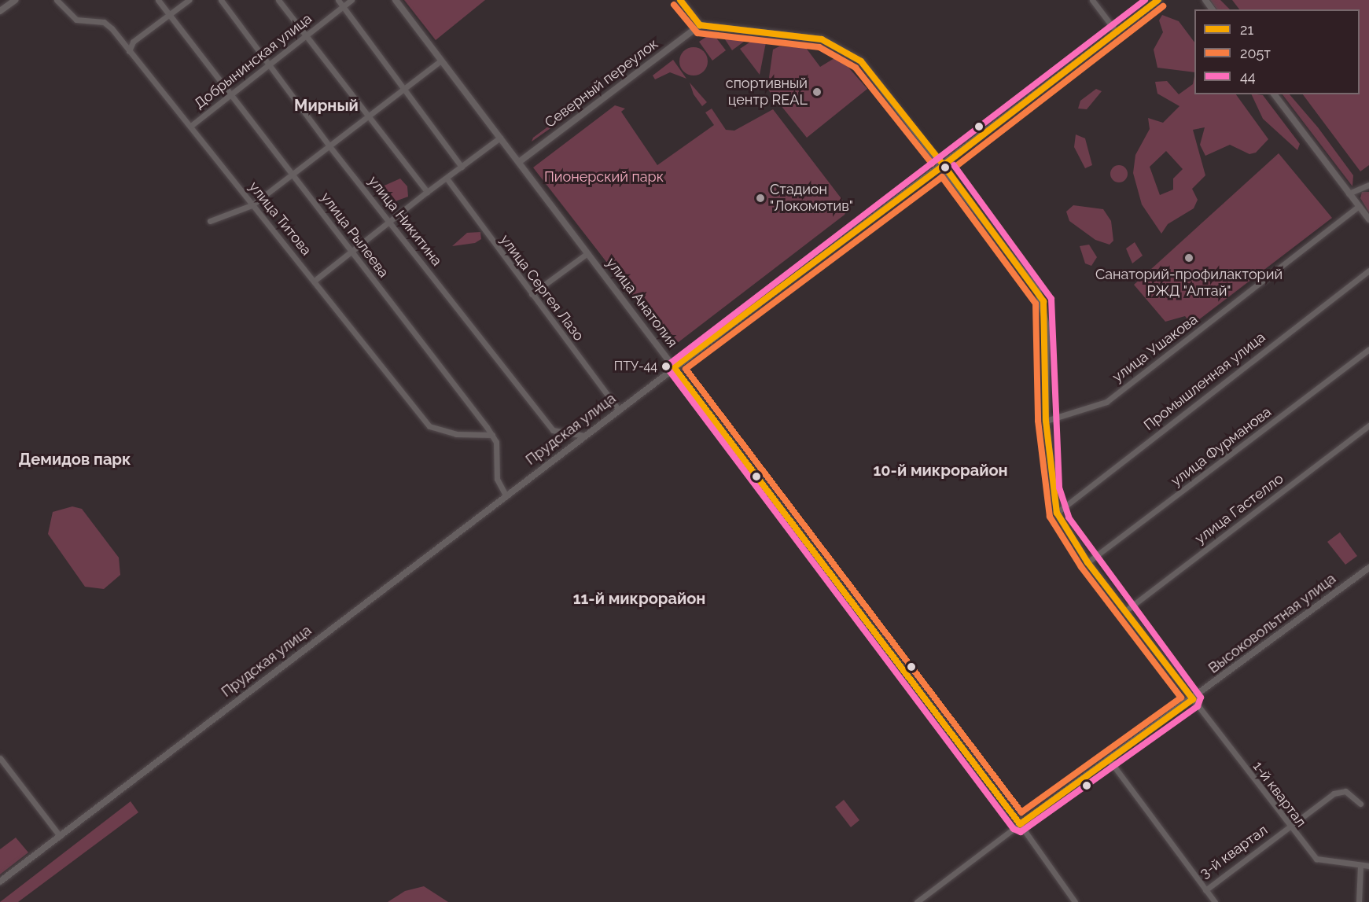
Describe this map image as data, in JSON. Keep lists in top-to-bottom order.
{
  "streets": {
    "street": [
      "Добрынинская улица",
      "Северный переулок",
      "улица Титова",
      "улица Никитина",
      "улица Рылеева",
      "улица Сергея Лазо",
      "улица Анатолия",
      "улица Ушакова",
      "Промышленная улица",
      "Прудская улица",
      "улица Фурманова",
      "улица Гастелло",
      "Высоковольтная улица",
      "1-й квартал",
      "3-й квартал"
    ]
  },
  "crossings": [
    ["Добрынинская улица", "улица Титова"],
    ["Добрынинская улица", "улица Никитина"],
    ["Добрынинская улица", "улица Рылеева"],
    ["Северный переулок", "улица Анатолия"],
    ["улица Титова", "улица Рылеева"],
    ["улица Никитина", "Прудская улица"],
    ["улица Рылеева", "Прудская улица"],
    ["улица Сергея Лазо", "Прудская улица"],
    ["улица Анатолия", "Прудская улица"],
    ["улица Анатолия", "Высоковольтная улица"],
    ["Высоковольтная улица", "1-й квартал"],
    ["Высоковольтная улица", "3-й квартал"],
    ["1-й квартал", "3-й квартал"]
  ],
  "districts": [
    "Мирный",
    "Демидов парк",
    "10-й микрорайон",
    "11-й микрорайон"
  ],
  "parks": ["Пионерский парк"],
  "places": [
    "спортивный центр REAL",
    "Стадион \"Локомотив\"",
    "Санаторий-профилакторий РЖД \"Алтай\"",
    "ПТУ-44"
  ],
  "lines": ["transit line 21", "transit line 44", "transit line 205т"],
  "legend": ["21", "205т", "44"]
}
